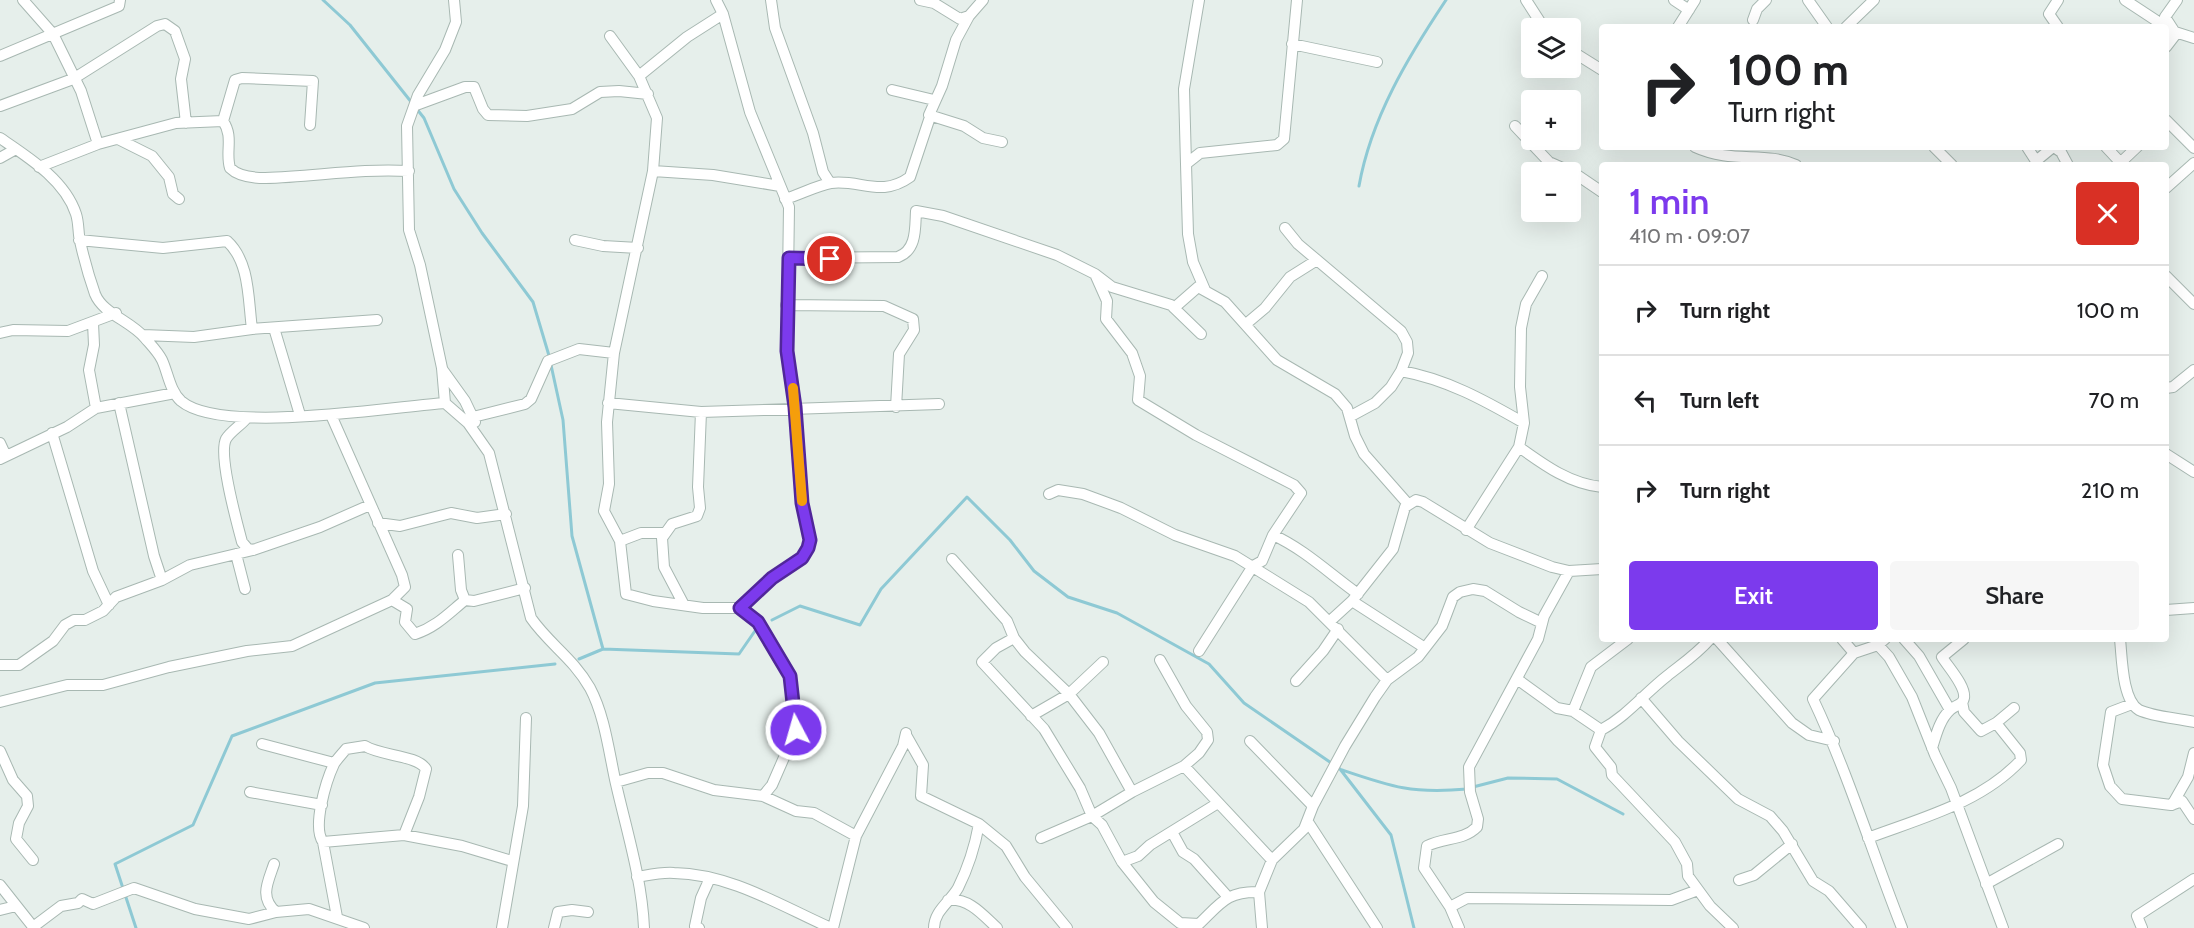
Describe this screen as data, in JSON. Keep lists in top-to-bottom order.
{
  "page": {
    "map_buttons": ["+", "−"],
    "turn": ["100 m", "Turn right"],
    "heading": ["1 min", "410 m · 09:07"],
    "list": [
      {
        "name": "Turn right",
        "value": "100 m"
      },
      {
        "name": "Turn left",
        "value": "70 m"
      },
      {
        "name": "Turn right",
        "value": "210 m"
      }
    ],
    "buttons": ["Exit", "Share"]
  }
}
